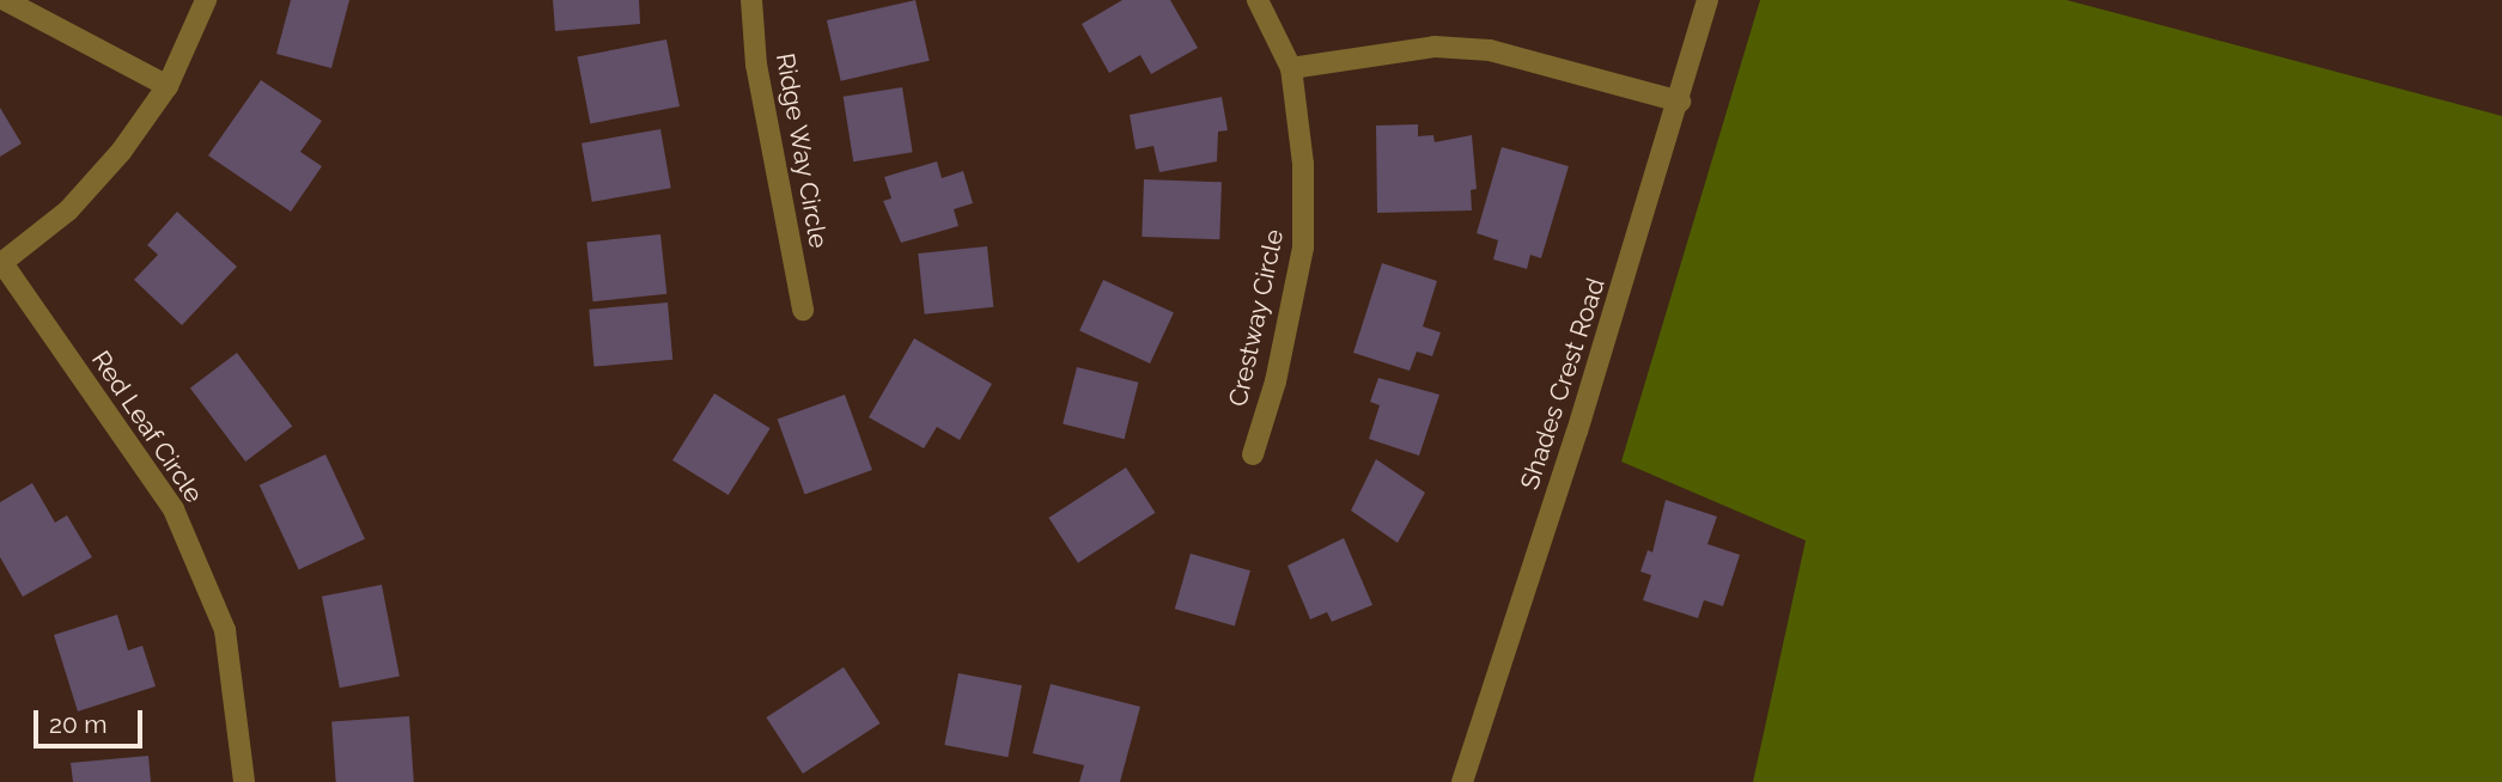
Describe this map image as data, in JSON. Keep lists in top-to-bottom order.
{
  "streets": {
    "street": [
      "Ridge Way Circle",
      "Crestway Circle",
      "Shades Crest Road",
      "Red Leaf Circle"
    ]
  },
  "scale_bar": "20 m"
}
